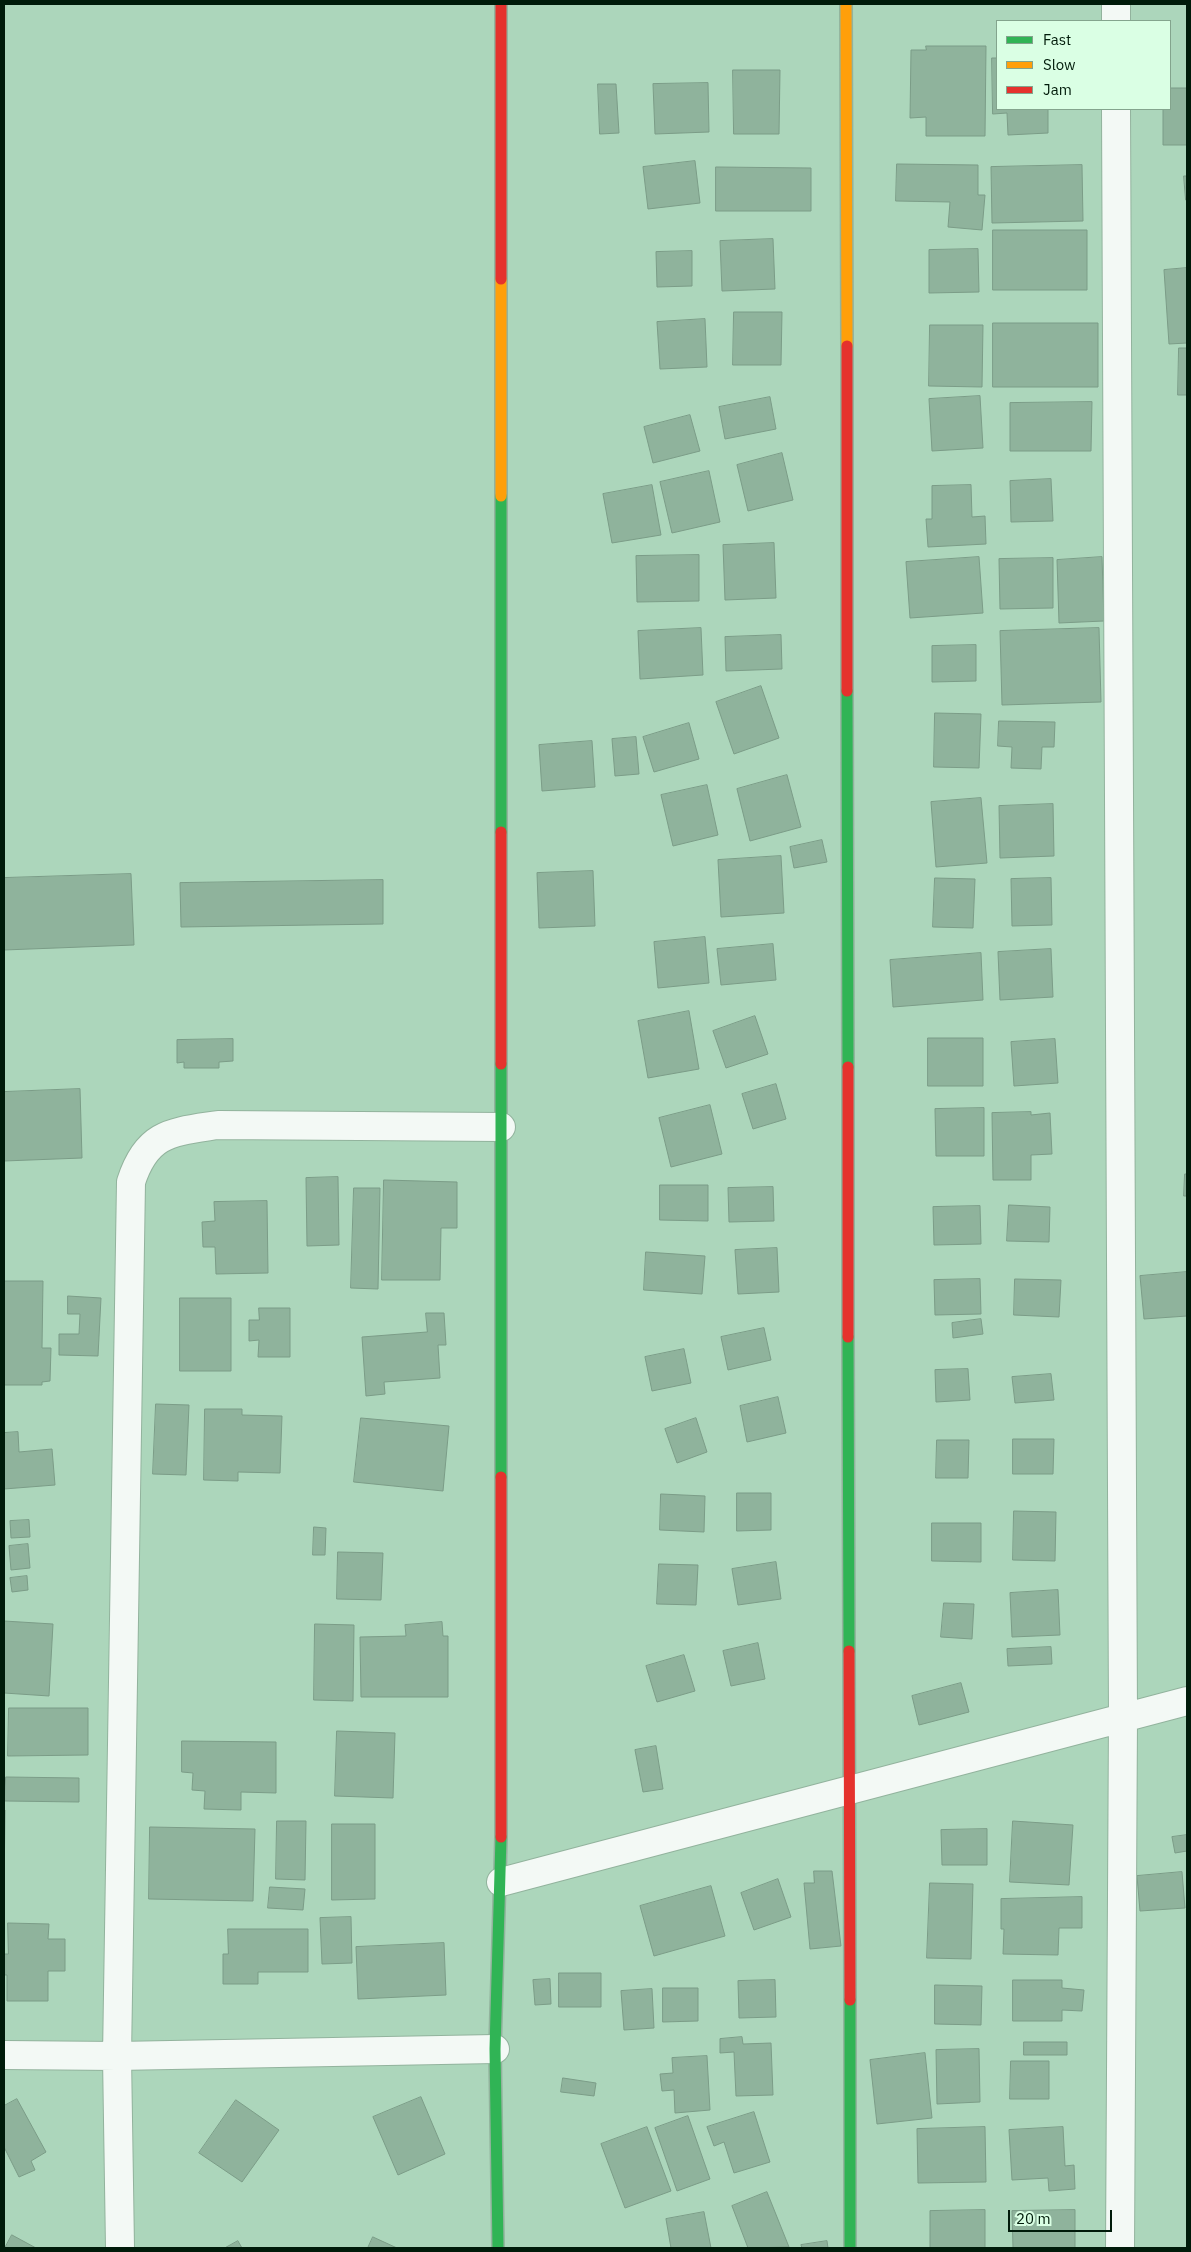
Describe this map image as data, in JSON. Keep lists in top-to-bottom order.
{
  "legend": ["Fast", "Slow", "Jam"],
  "scale_bar": "20 m"
}
